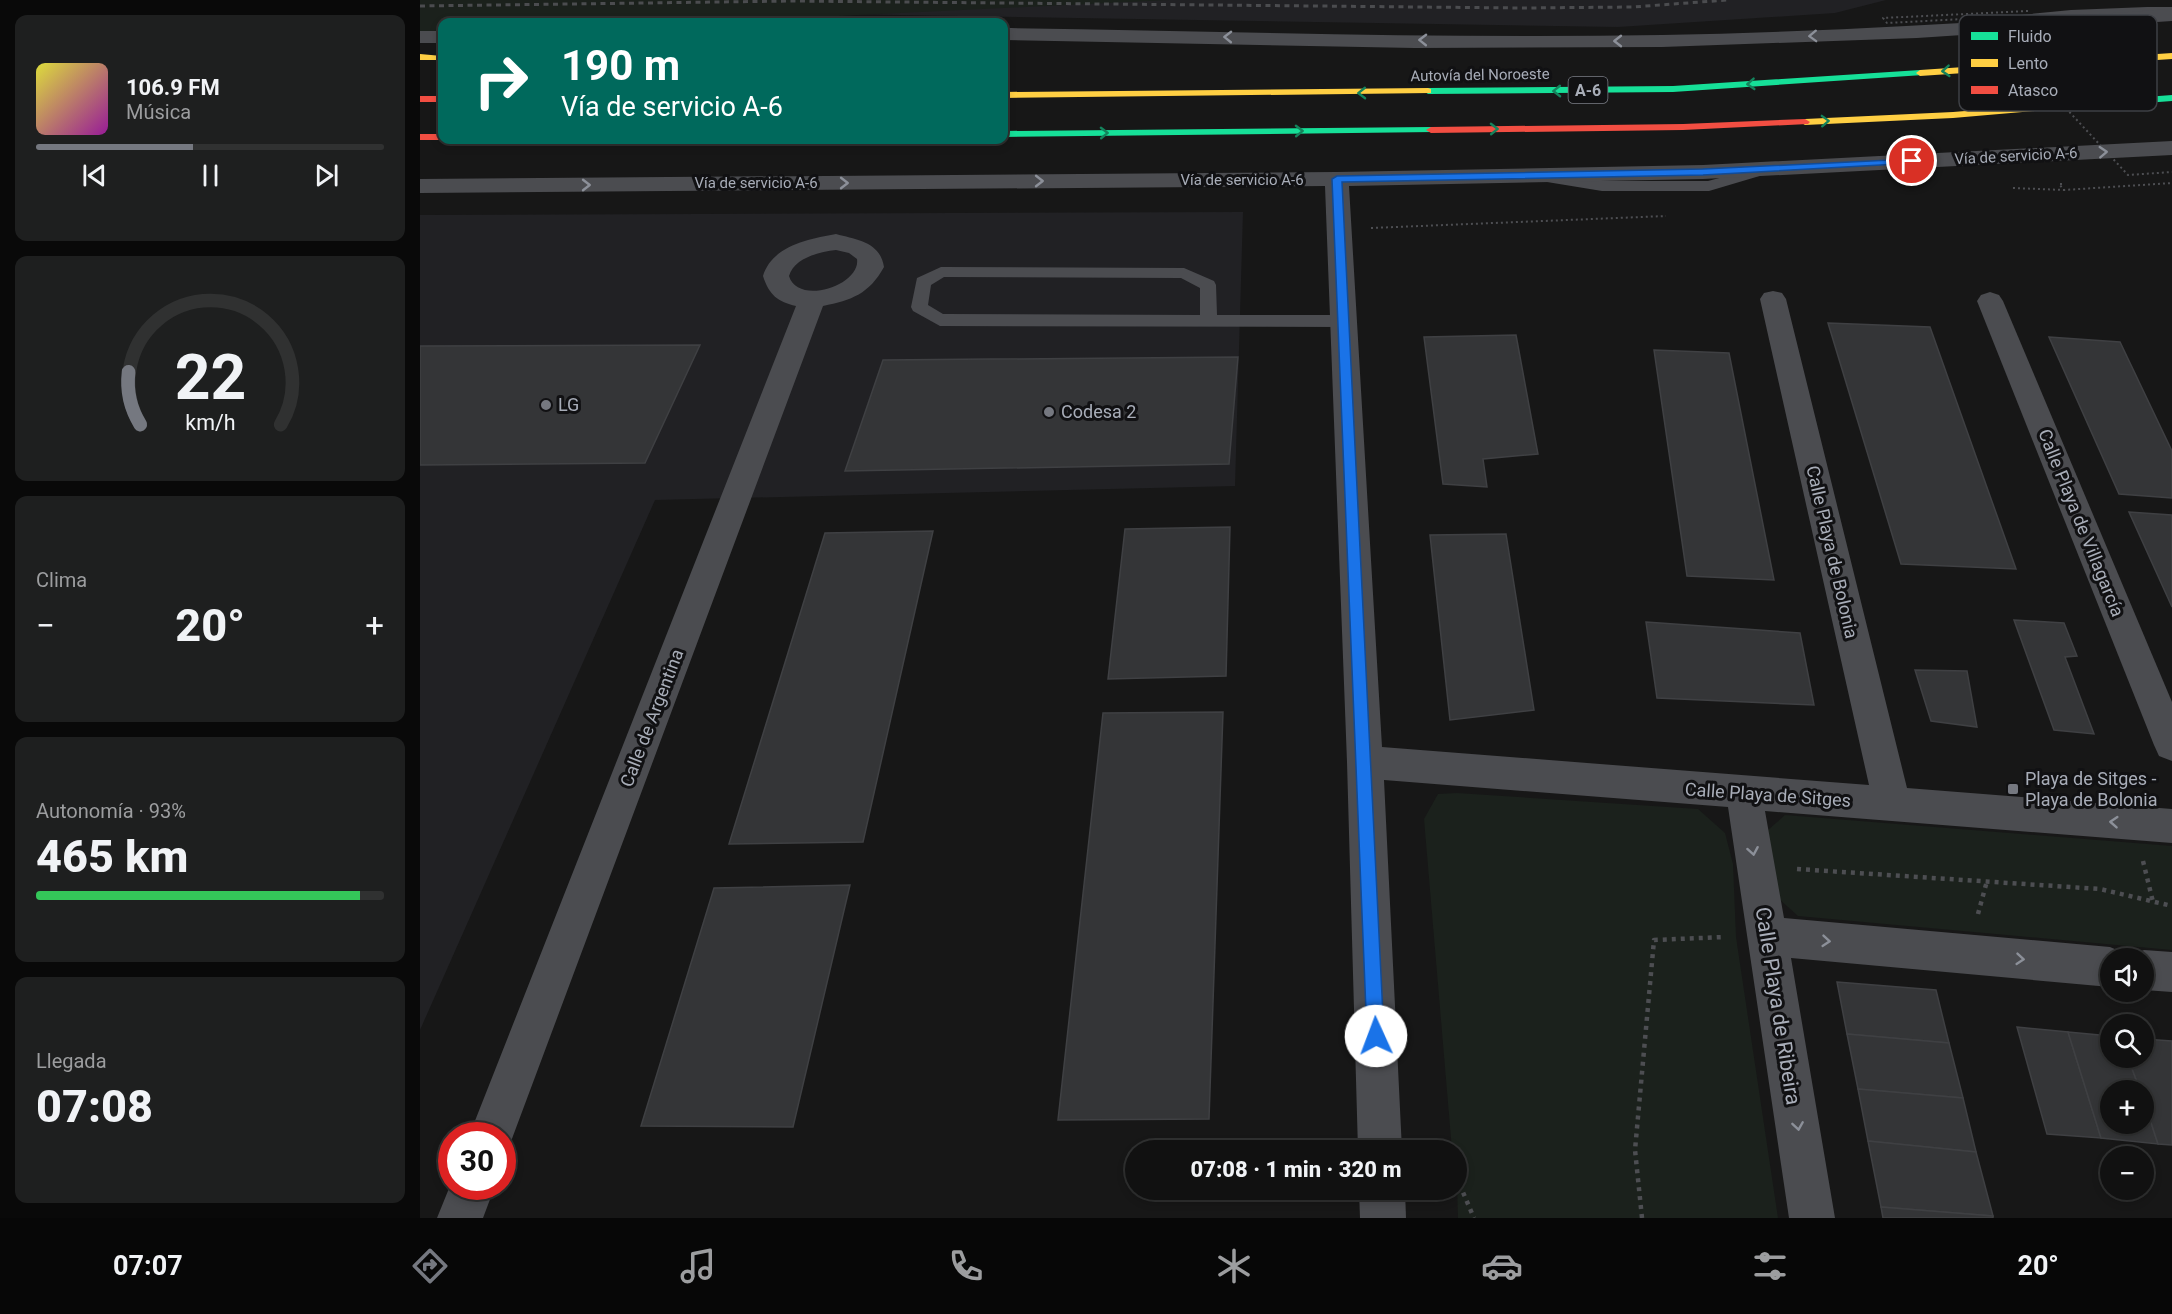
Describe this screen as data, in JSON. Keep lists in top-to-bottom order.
{
  "streets": {
    "highway": ["Autovía del Noroeste", "A-6"],
    "street": [
      "Vía de servicio A-6",
      "Calle Playa de Villagarcía",
      "Calle Playa de Bolonia",
      "Calle de Argentina",
      "Calle Playa de Sitges",
      "Calle Playa de Ribeira"
    ]
  },
  "crossings": [
    ["Calle Playa de Bolonia", "Calle Playa de Sitges"],
    ["Calle Playa de Sitges", "Calle Playa de Ribeira"]
  ],
  "one_way": ["Calle Playa de Ribeira"],
  "places": {
    "other": ["LG", "Codesa 2"],
    "transit": ["Playa de Sitges - Playa de Bolonia"]
  },
  "legend": ["Fluido", "Lento", "Atasco"],
  "page": {
    "turn": ["190 m", "Vía de servicio A-6"],
    "song": ["106.9 FM", "Música"],
    "tile": [
      "Clima",
      ["Autonomía · 93%", "465 km"],
      ["Llegada", "07:08"]
    ],
    "heat": ["−", "20°", "+"],
    "map_buttons": ["+", "−"],
    "limit": "30",
    "trip": "07:08 · 1 min · 320 m",
    "tabs": ["07:07", "20°"],
    "gauge": ["22", "km/h"]
  }
}
